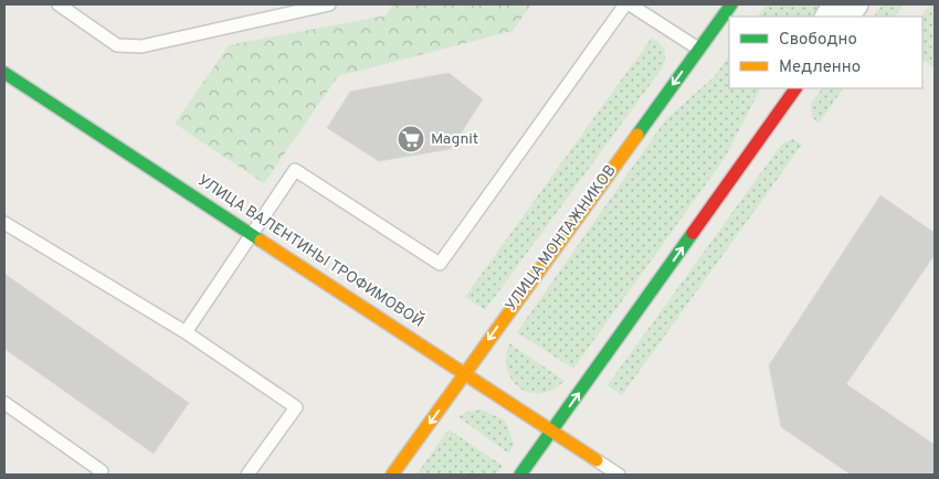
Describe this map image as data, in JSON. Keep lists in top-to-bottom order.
{
  "streets": {
    "street": ["УЛИЦА МОНТАЖНИКОВ", "УЛИЦА ВАЛЕНТИНЫ ТРОФИМОВОЙ"]
  },
  "crossings": [
    ["УЛИЦА МОНТАЖНИКОВ", "УЛИЦА ВАЛЕНТИНЫ ТРОФИМОВОЙ"]
  ],
  "places": {
    "supermarket": ["Magnit"]
  },
  "legend": ["Свободно", "Медленно"]
}
